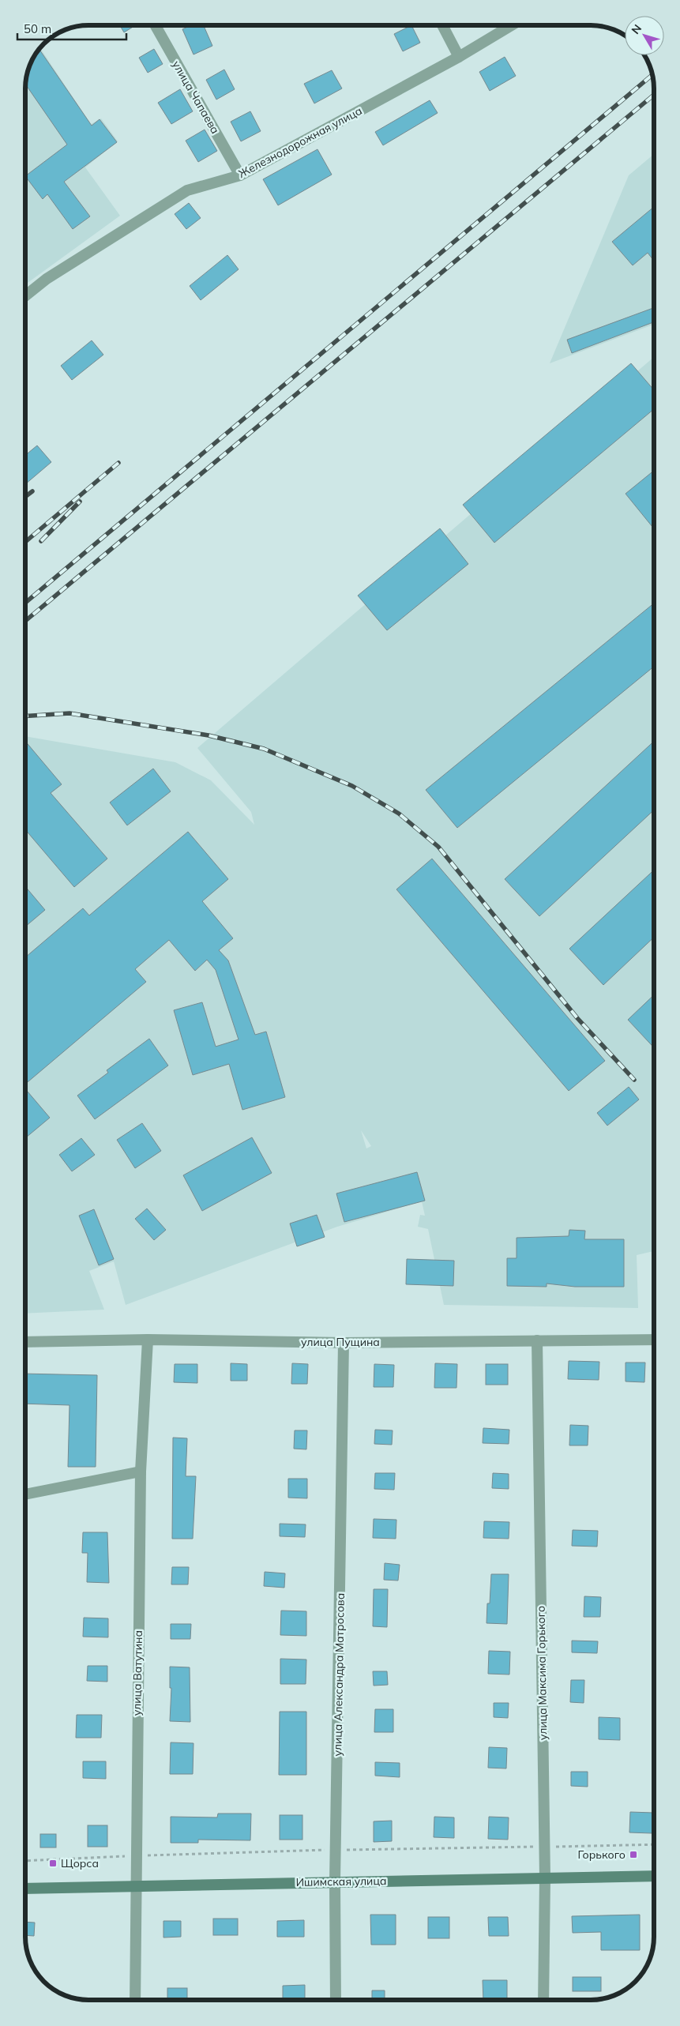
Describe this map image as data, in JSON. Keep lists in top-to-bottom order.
{
  "streets": {
    "main road": ["Ишимская улица"],
    "street": [
      "улица Чапаева",
      "Железнодорожная улица",
      "улица Пущина",
      "улица Ватутина",
      "улица Максима Горького",
      "улица Александра Матросова"
    ]
  },
  "crossings": [
    ["улица Чапаева", "Железнодорожная улица"],
    ["улица Пущина", "улица Ватутина"],
    ["улица Пущина", "улица Максима Горького"],
    ["улица Пущина", "улица Александра Матросова"],
    ["улица Ватутина", "Ишимская улица"],
    ["улица Максима Горького", "Ишимская улица"],
    ["улица Александра Матросова", "Ишимская улица"]
  ],
  "places": {
    "transit": ["Горького", "Щорса"]
  },
  "scale_bar": "50 m",
  "north": "top left"
}
